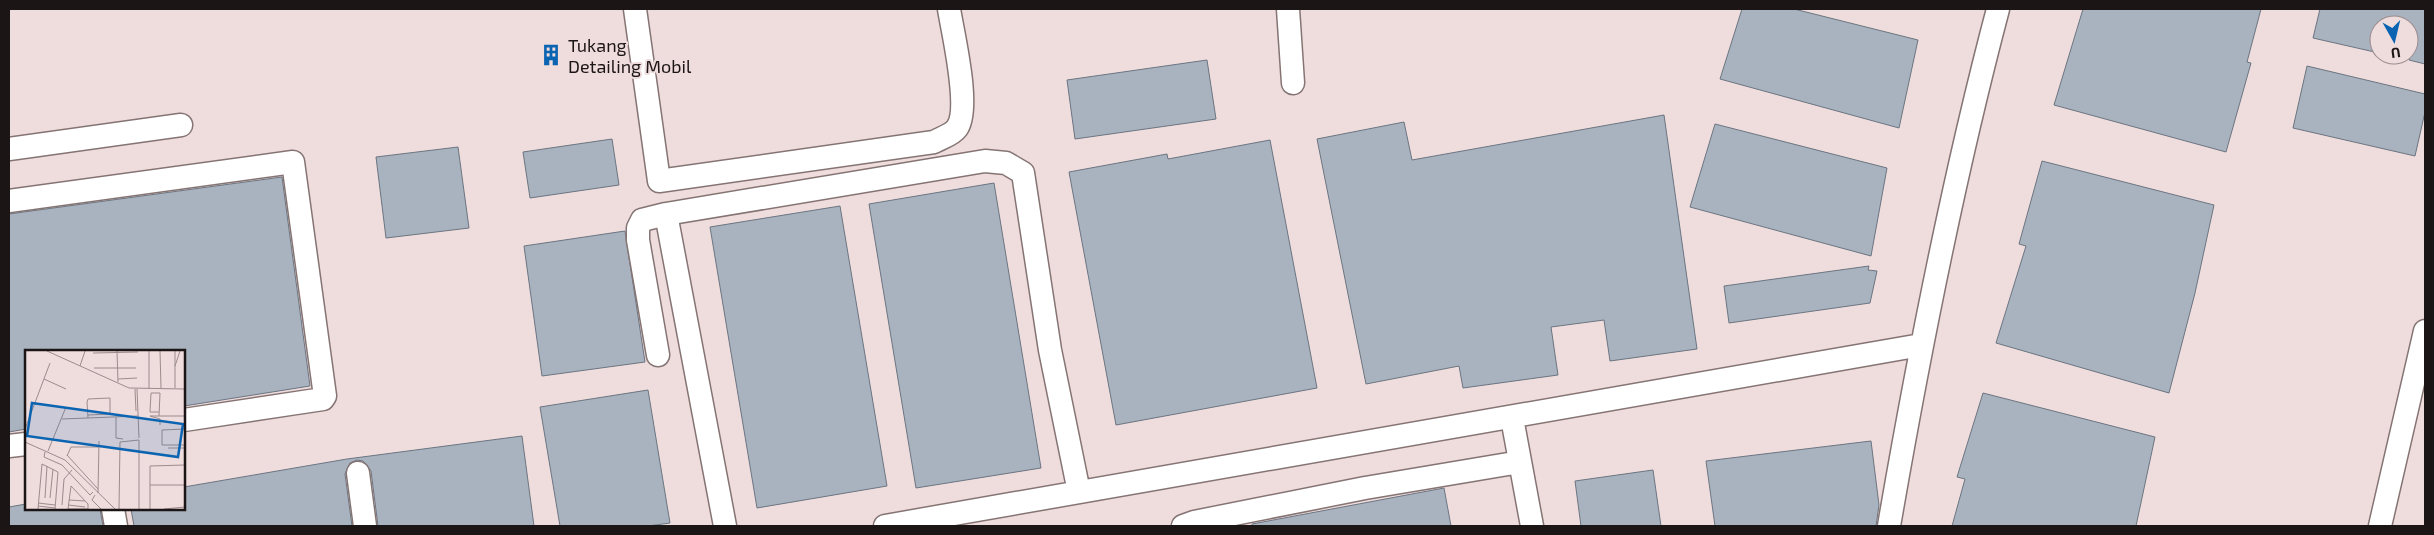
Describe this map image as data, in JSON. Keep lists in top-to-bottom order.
{
  "places": {
    "building": ["Tukang Detailing Mobil"]
  },
  "north": "bottom"
}
